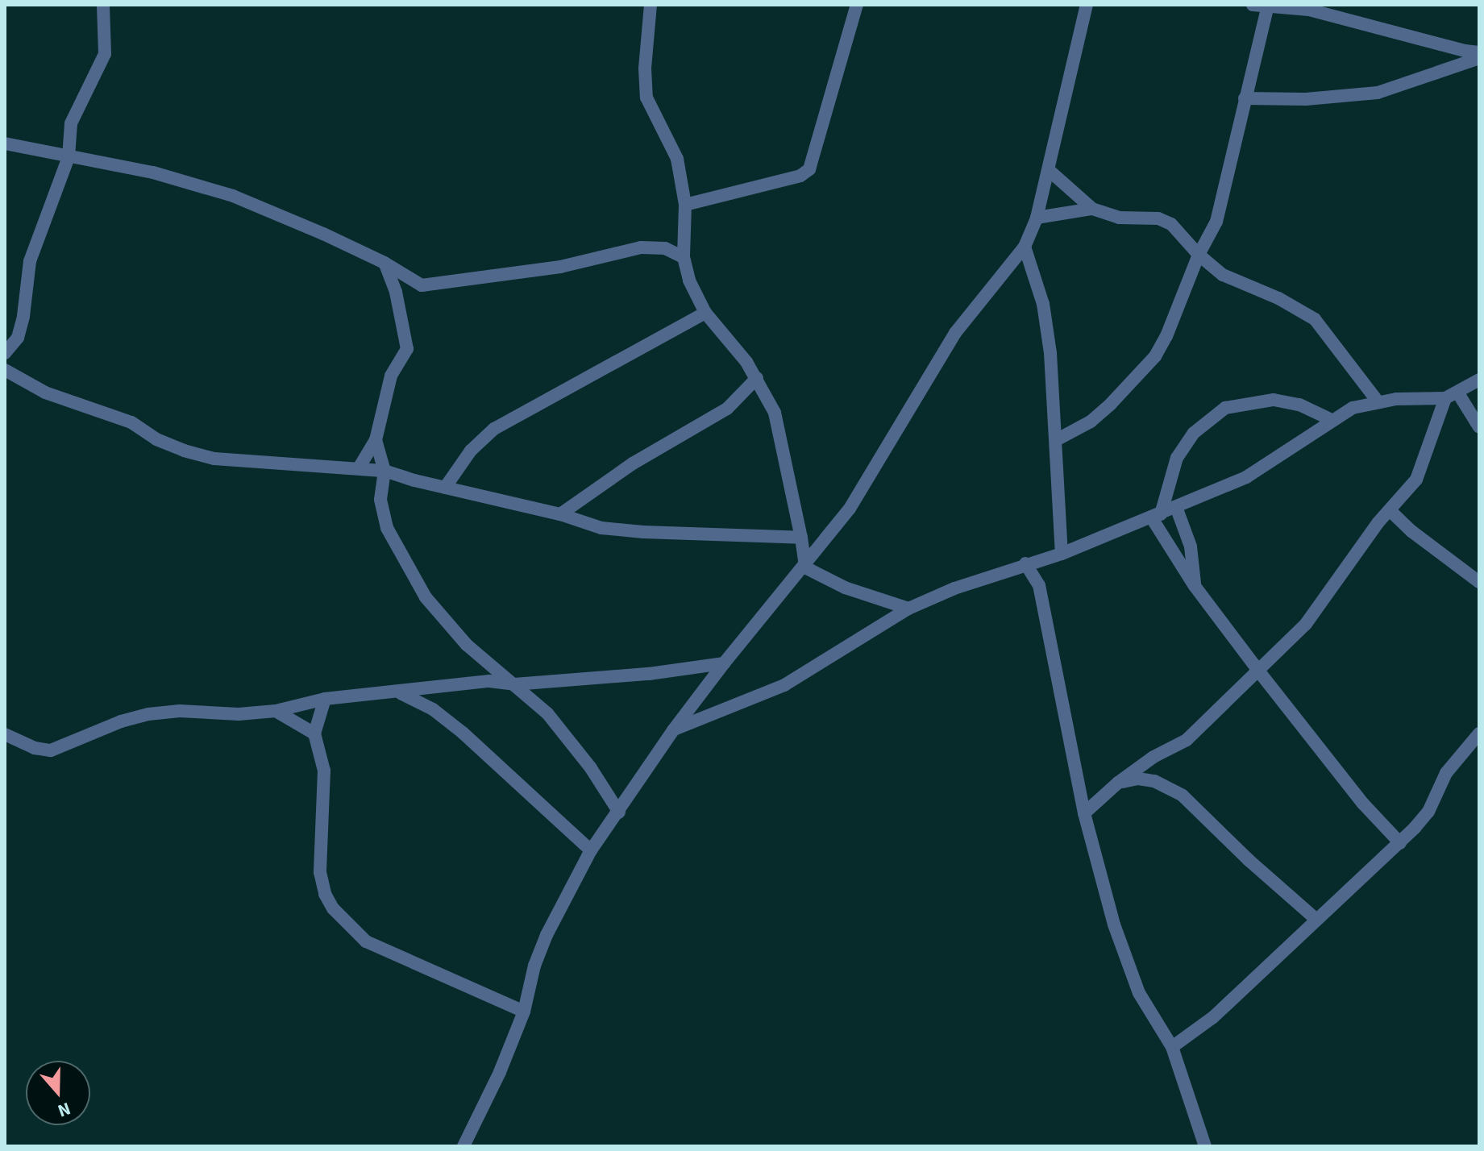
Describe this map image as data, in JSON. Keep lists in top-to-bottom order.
{
  "north": "bottom"
}
